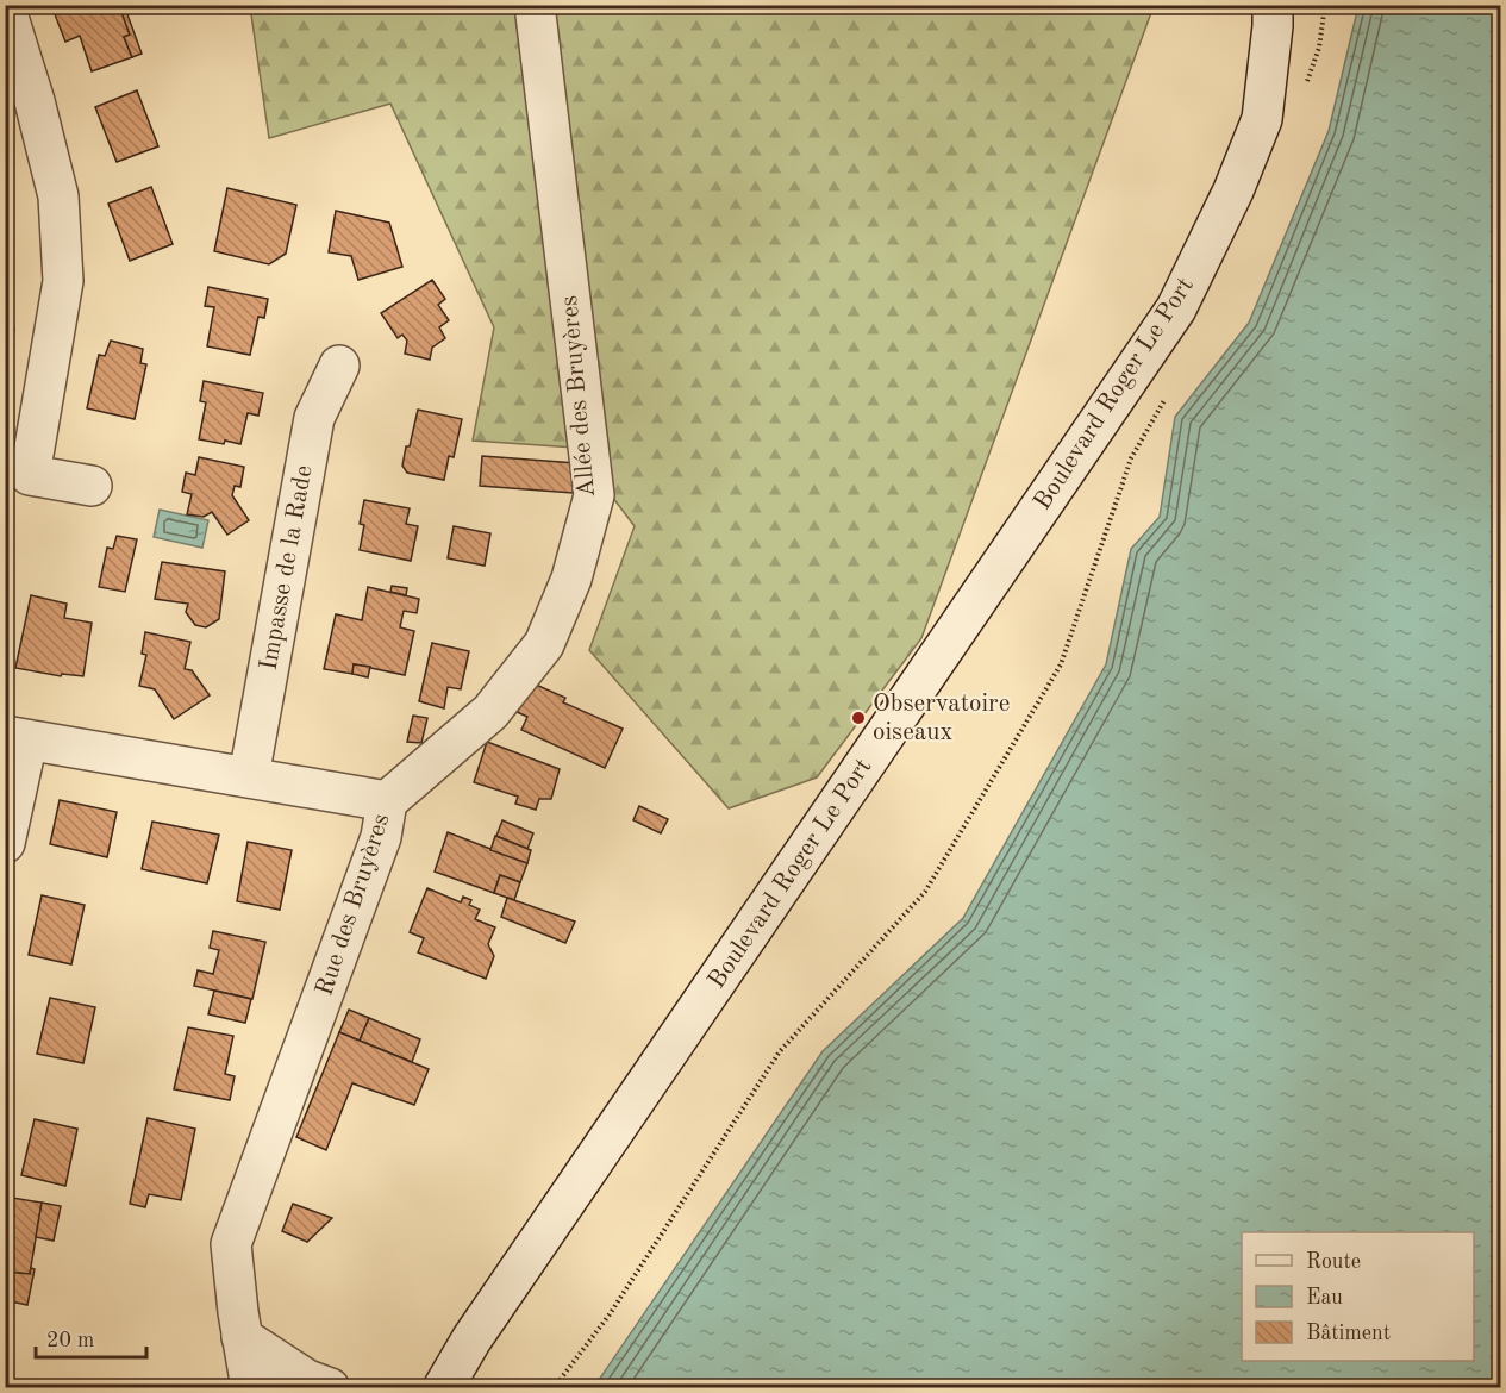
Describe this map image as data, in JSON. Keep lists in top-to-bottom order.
{
  "streets": {
    "street": [
      "Boulevard Roger Le Port",
      "Allée des Bruyères",
      "Impasse de la Rade",
      "Rue des Bruyères"
    ]
  },
  "crossings": [
    ["Allée des Bruyères", "Rue des Bruyères"],
    ["Impasse de la Rade", "Rue des Bruyères"]
  ],
  "places": ["Observatoire oiseaux"],
  "legend": ["Route", "Eau", "Bâtiment"],
  "scale_bar": "20 m"
}
